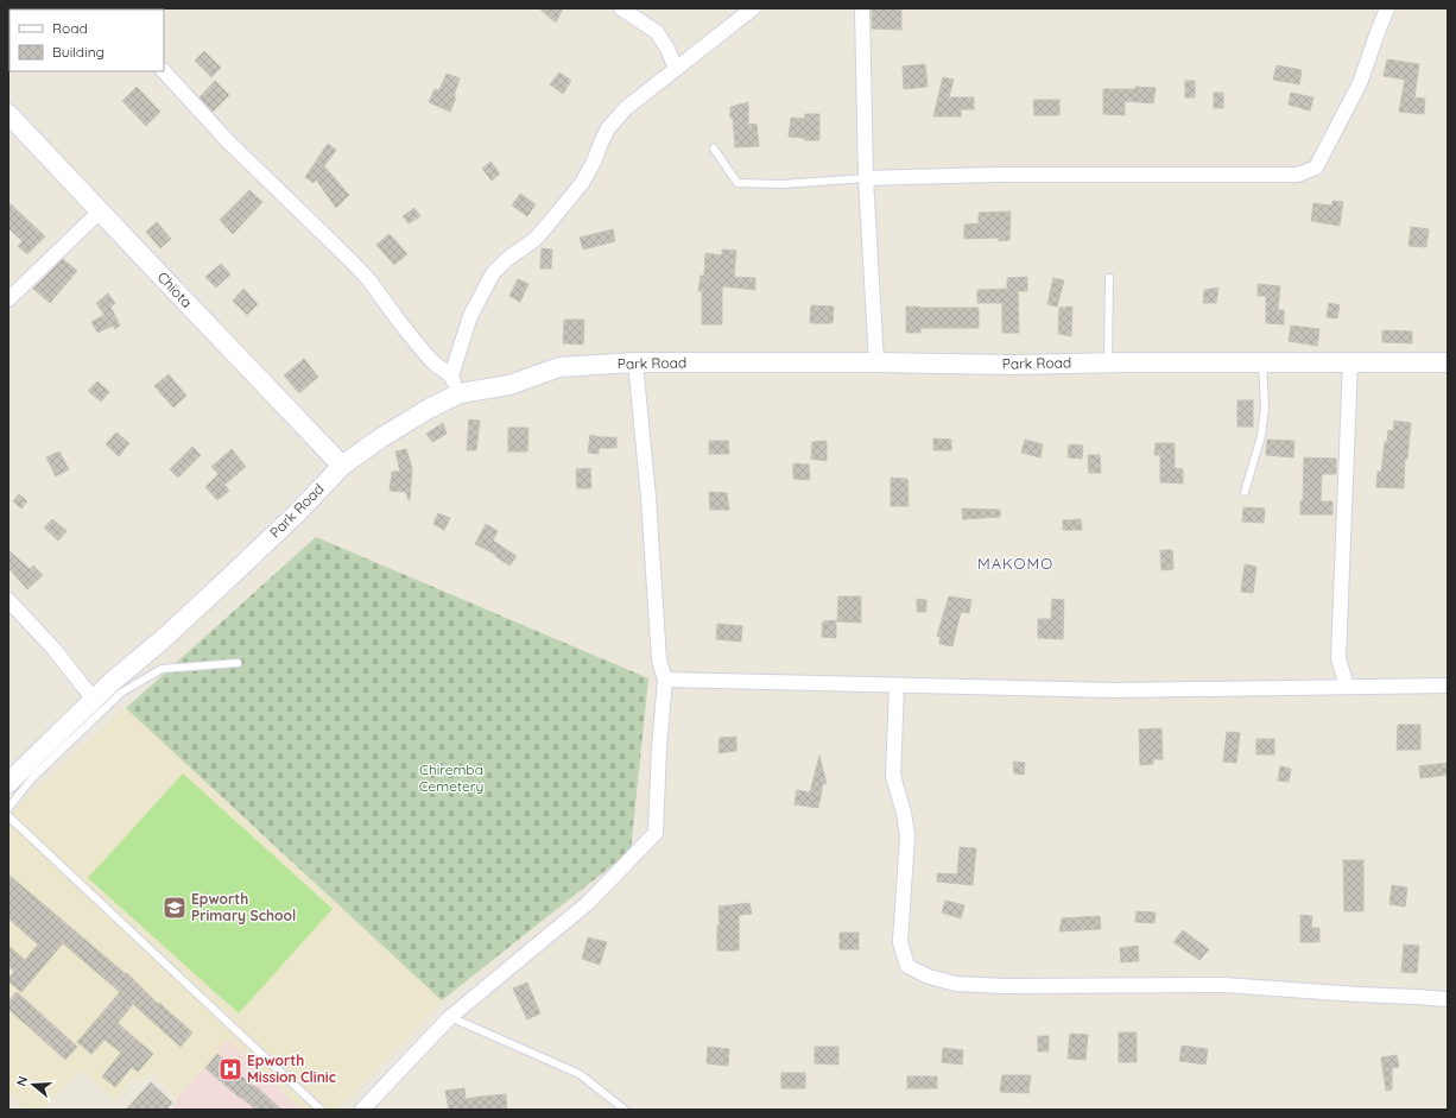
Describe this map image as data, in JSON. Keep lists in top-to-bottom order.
{
  "streets": {
    "street": ["Chiota", "Park Road"]
  },
  "crossings": [
    ["Chiota", "Park Road"]
  ],
  "districts": ["MAKOMO"],
  "parks": ["Chiremba Cemetery"],
  "places": {
    "school or university": ["Epworth Primary School"],
    "hospital": ["Epworth Mission Clinic"]
  },
  "legend": ["Road", "Building"],
  "north": "left"
}
